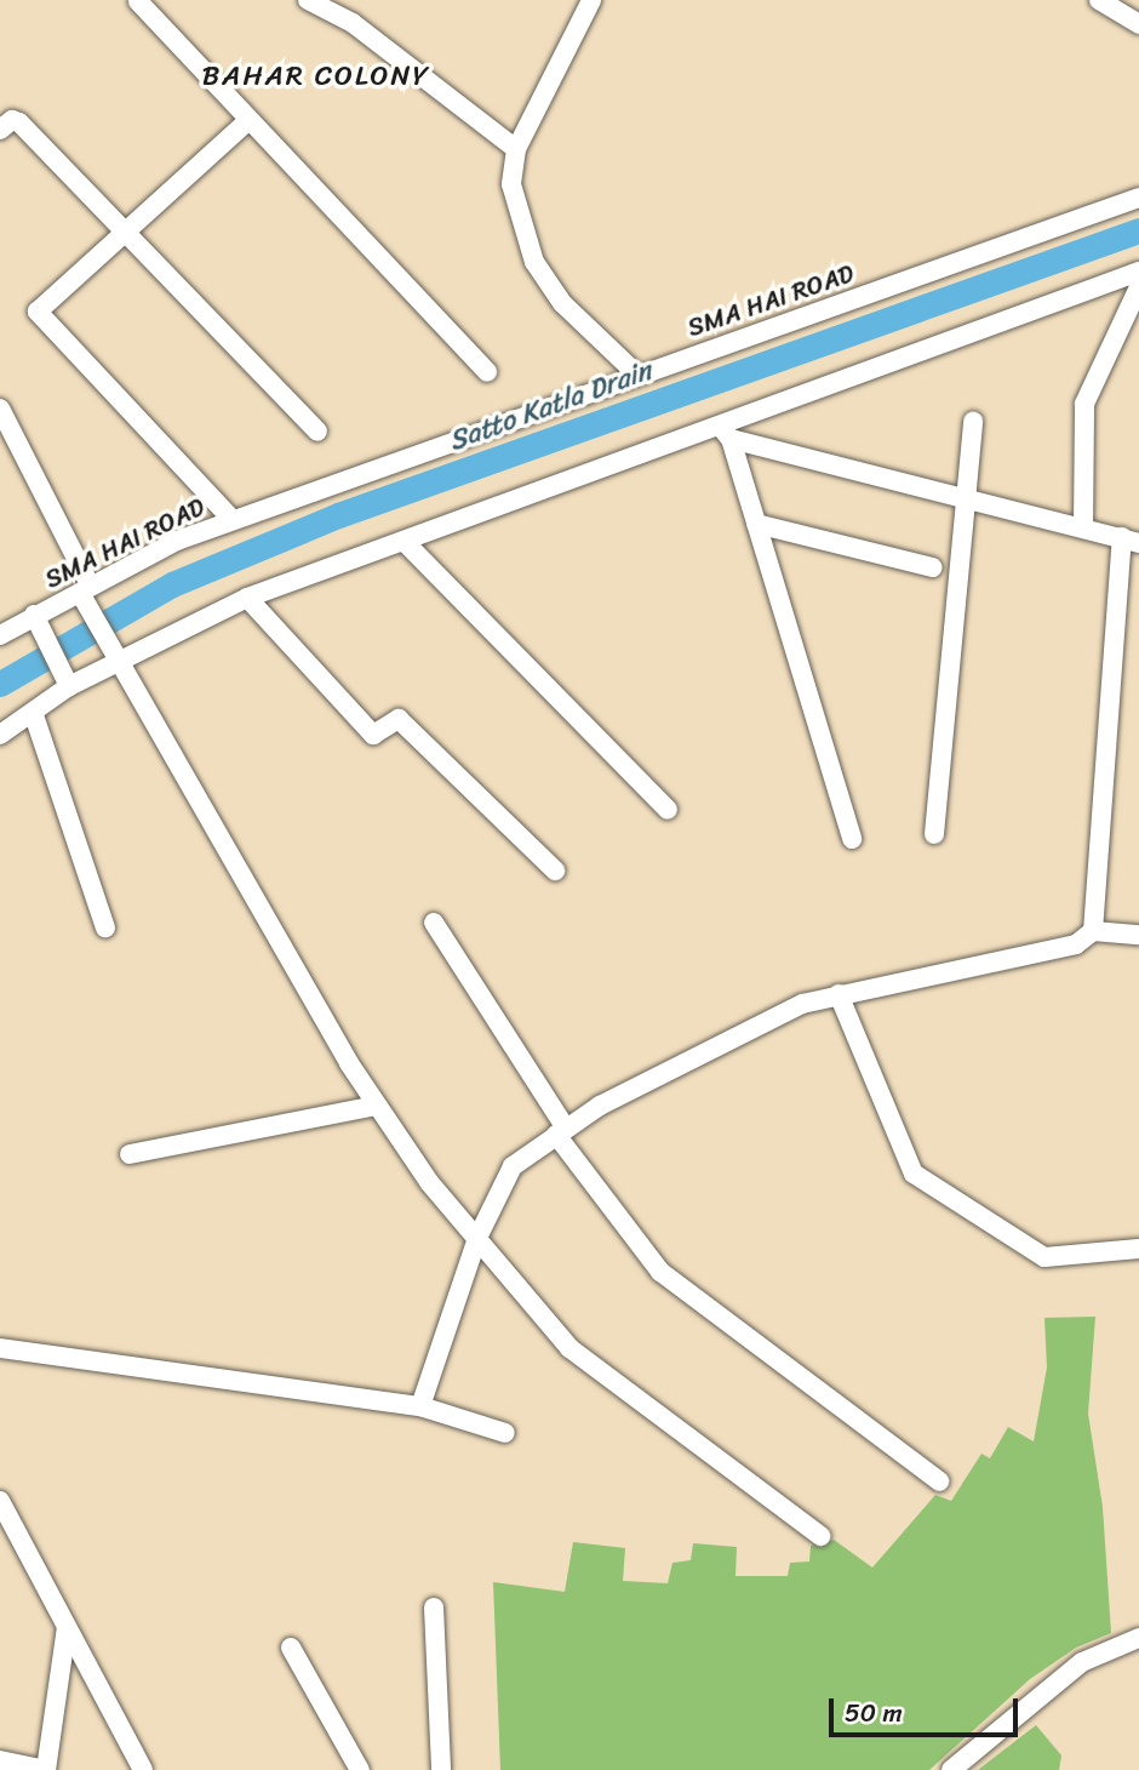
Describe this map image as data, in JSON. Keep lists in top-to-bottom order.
{
  "streets": {
    "street": ["SMA HAI ROAD"]
  },
  "districts": ["BAHAR COLONY"],
  "water": ["Satto Katla Drain"],
  "scale_bar": "50 m"
}
